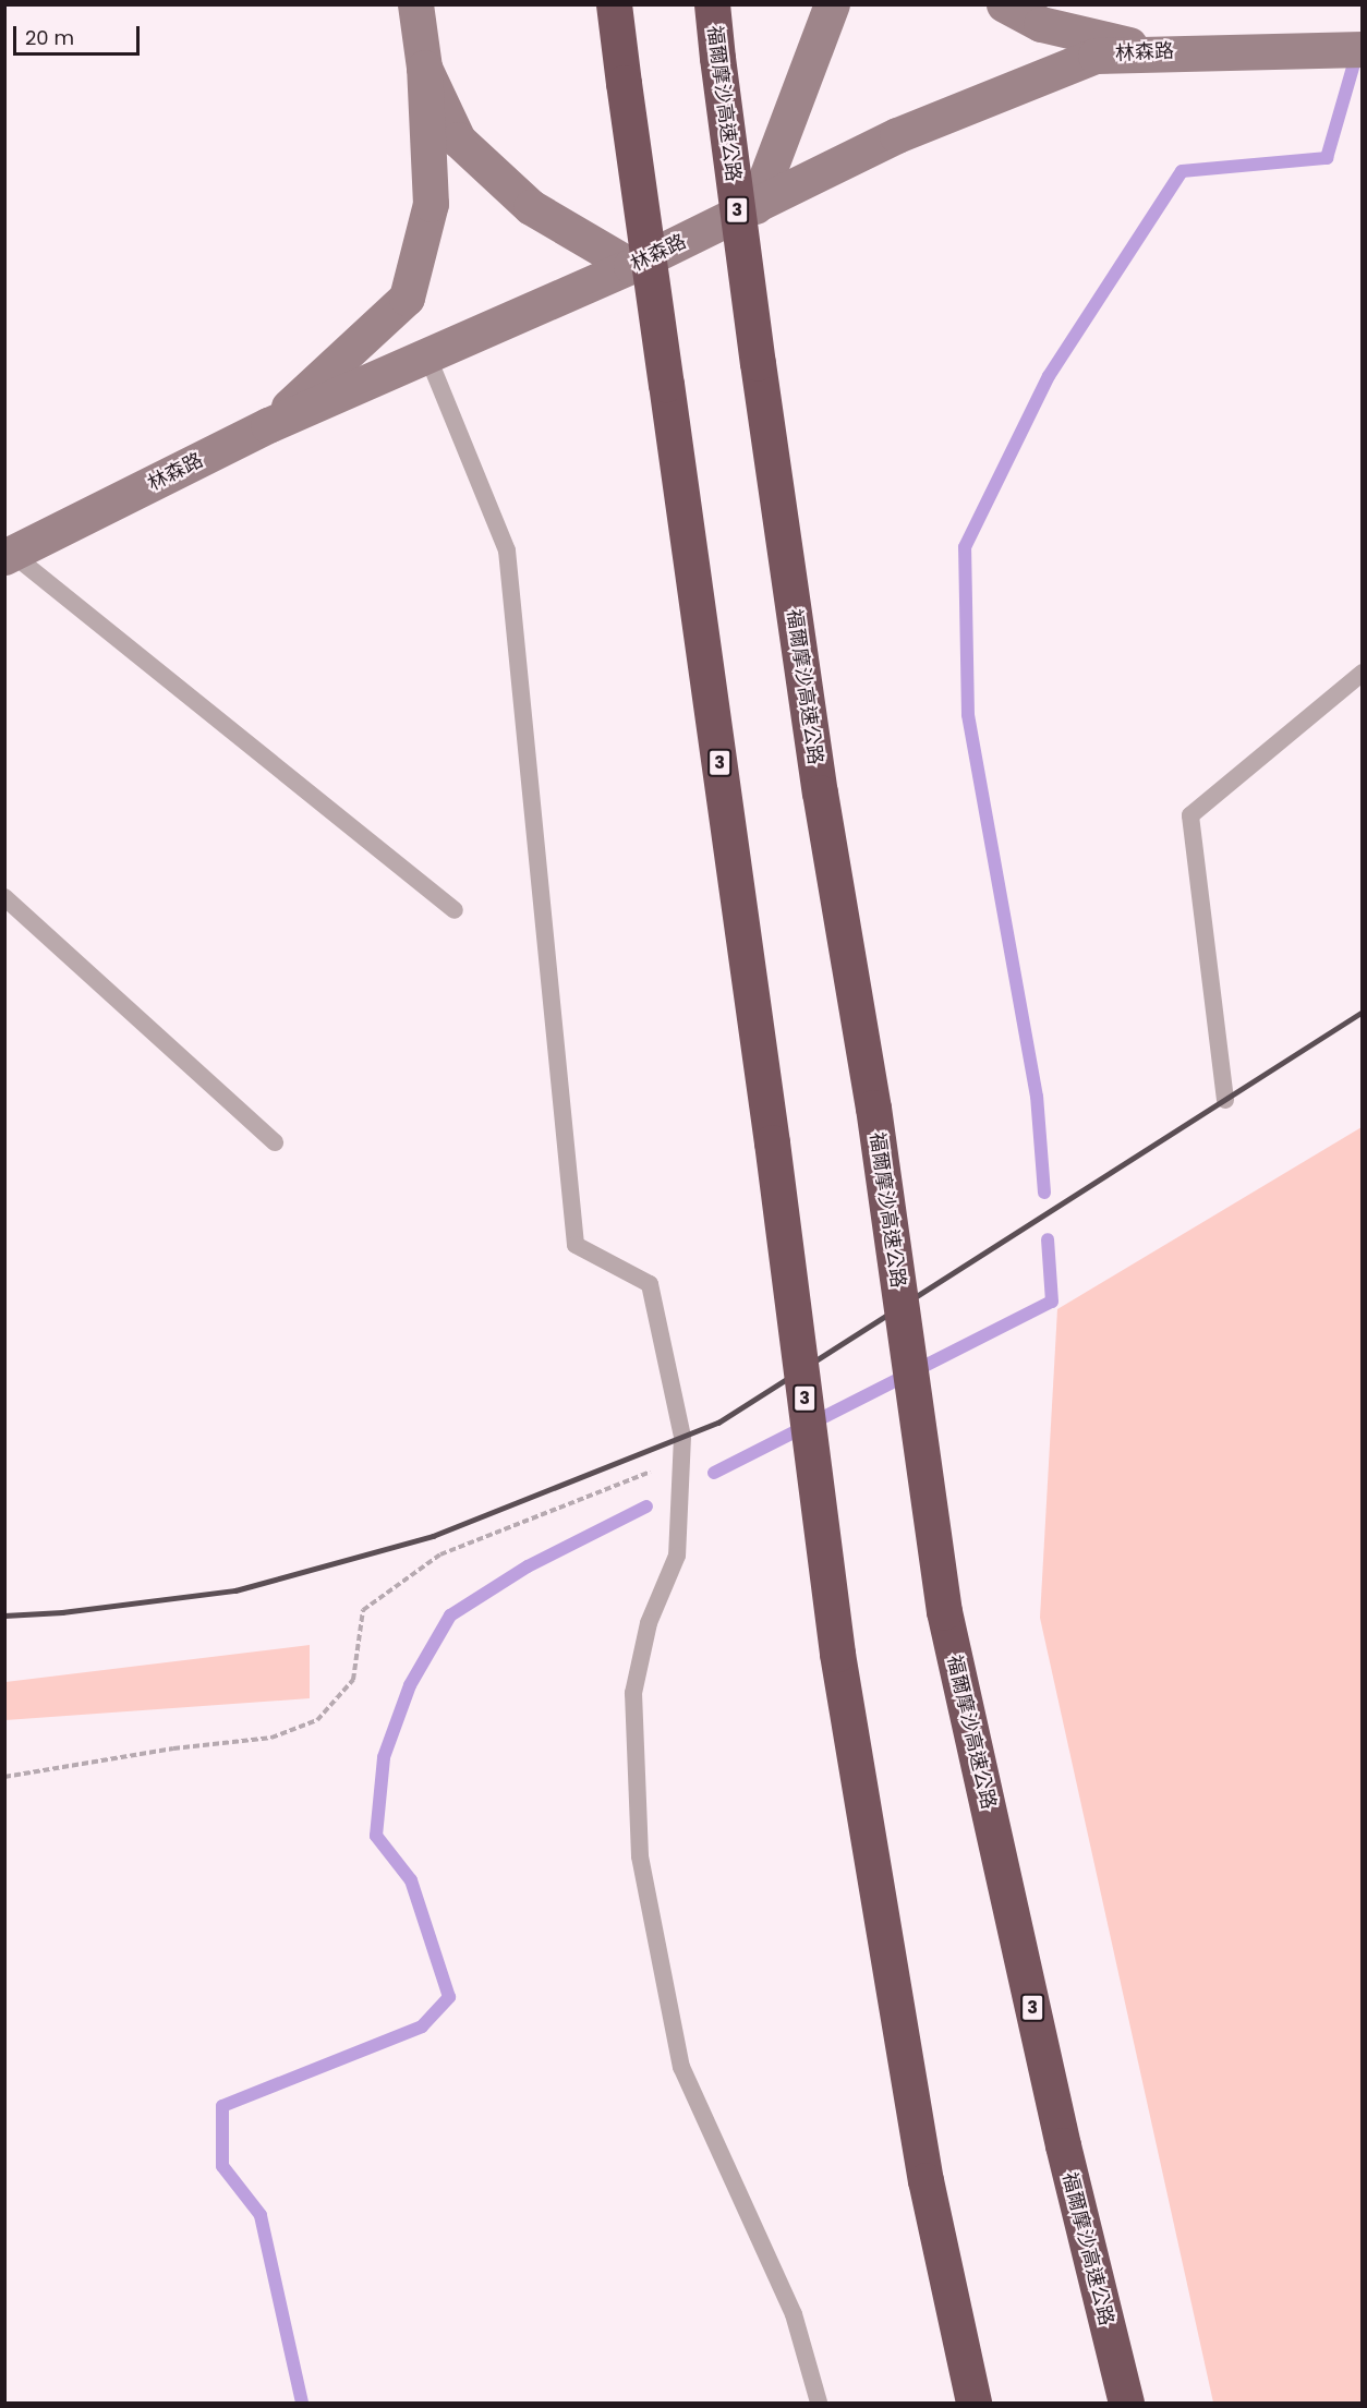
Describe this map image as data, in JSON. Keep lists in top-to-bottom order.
{
  "streets": {
    "highway": ["福爾摩沙高速公路", "3"],
    "main road": ["林森路"]
  },
  "scale_bar": "20 m"
}
